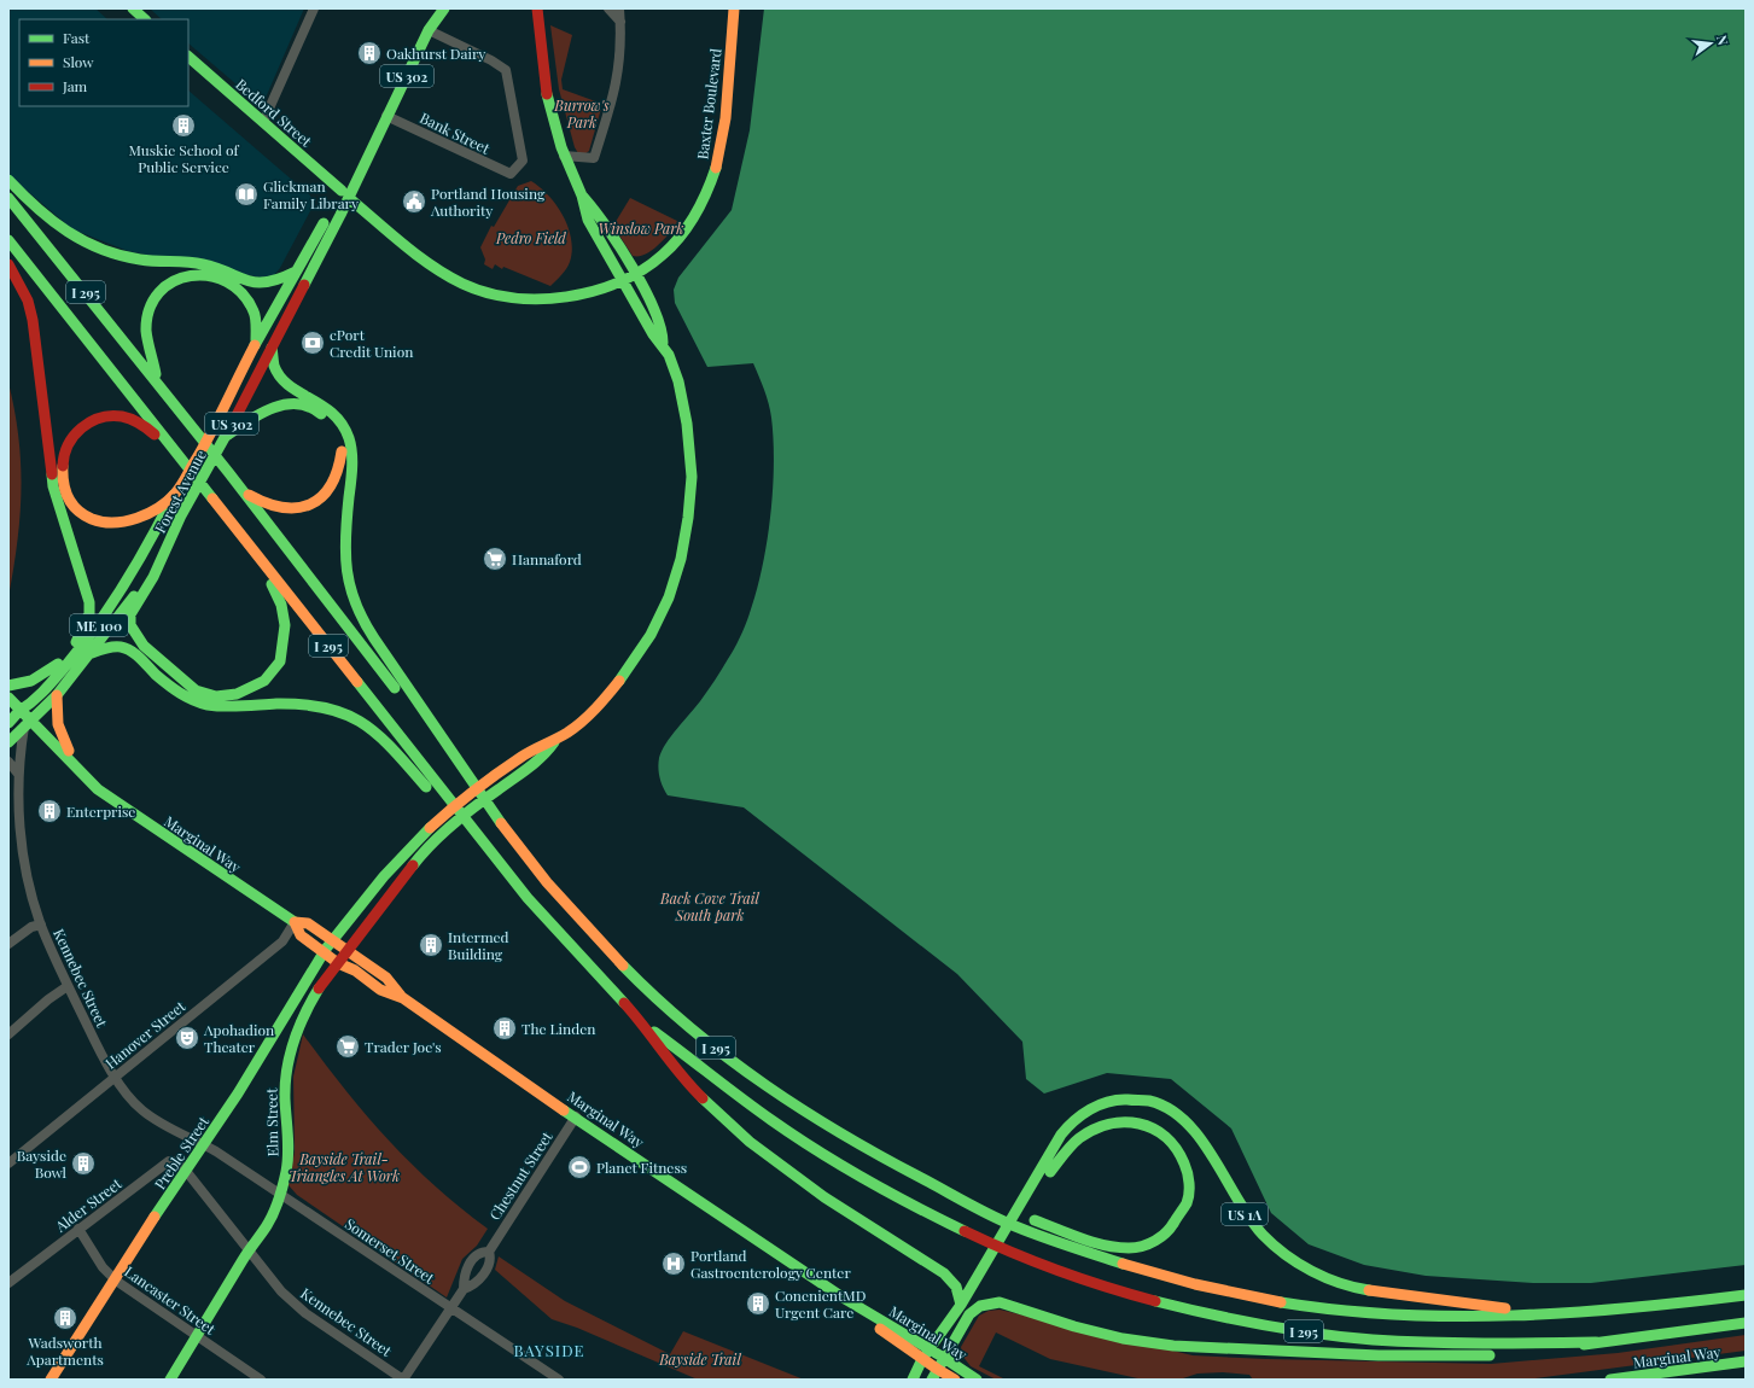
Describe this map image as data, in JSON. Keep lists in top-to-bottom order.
{
  "streets": {
    "main road": [
      "US 302",
      "Baxter Boulevard",
      "Bedford Street",
      "I 295",
      "Forest Avenue",
      "ME 100",
      "Marginal Way",
      "Elm Street",
      "Preble Street",
      "US 1A"
    ],
    "street": [
      "Bank Street",
      "Kennebec Street",
      "Hanover Street",
      "Chestnut Street",
      "Alder Street",
      "Somerset Street",
      "Lancaster Street"
    ]
  },
  "crossings": [
    ["Baxter Boulevard", "Bedford Street"],
    ["Baxter Boulevard", "Forest Avenue"],
    ["Bedford Street", "Forest Avenue"],
    ["Bank Street", "Forest Avenue"],
    ["I 295", "US 1A"],
    ["Forest Avenue", "Marginal Way"],
    ["Forest Avenue", "Kennebec Street"],
    ["Marginal Way", "Kennebec Street"],
    ["Marginal Way", "Hanover Street"],
    ["Marginal Way", "Elm Street"],
    ["Marginal Way", "Preble Street"],
    ["Marginal Way", "Chestnut Street"],
    ["Marginal Way", "US 1A"],
    ["Kennebec Street", "Hanover Street"],
    ["Kennebec Street", "Elm Street"],
    ["Kennebec Street", "Preble Street"],
    ["Kennebec Street", "Chestnut Street"],
    ["Kennebec Street", "Alder Street"],
    ["Kennebec Street", "Somerset Street"],
    ["Elm Street", "Preble Street"],
    ["Elm Street", "Somerset Street"],
    ["Elm Street", "Lancaster Street"],
    ["Preble Street", "Alder Street"],
    ["Preble Street", "Somerset Street"],
    ["Preble Street", "Lancaster Street"],
    ["Chestnut Street", "Somerset Street"],
    ["Alder Street", "Lancaster Street"]
  ],
  "districts": ["BAYSIDE"],
  "parks": [
    "Burrow's Park",
    "Winslow Park",
    "Pedro Field",
    "Back Cove Trail South park",
    "Bayside Trail- Triangles At Work",
    "Bayside Trail"
  ],
  "places": {
    "building": [
      "Oakhurst Dairy",
      "Muskie School of Public Service",
      "Enterprise",
      "Intermed Building",
      "The Linden",
      "Bayside Bowl",
      "ConenientMD Urgent Care",
      "Wadsworth Apartments"
    ],
    "library": ["Glickman Family Library"],
    "public building": ["Portland Housing Authority"],
    "bank": ["cPort Credit Union"],
    "supermarket": ["Hannaford", "Trader Joe's"],
    "theatre": ["Apohadion Theater"],
    "sports": ["Planet Fitness"],
    "hospital": ["Portland Gastroenterology Center"]
  },
  "legend": ["Fast", "Slow", "Jam"],
  "north": "right"
}
